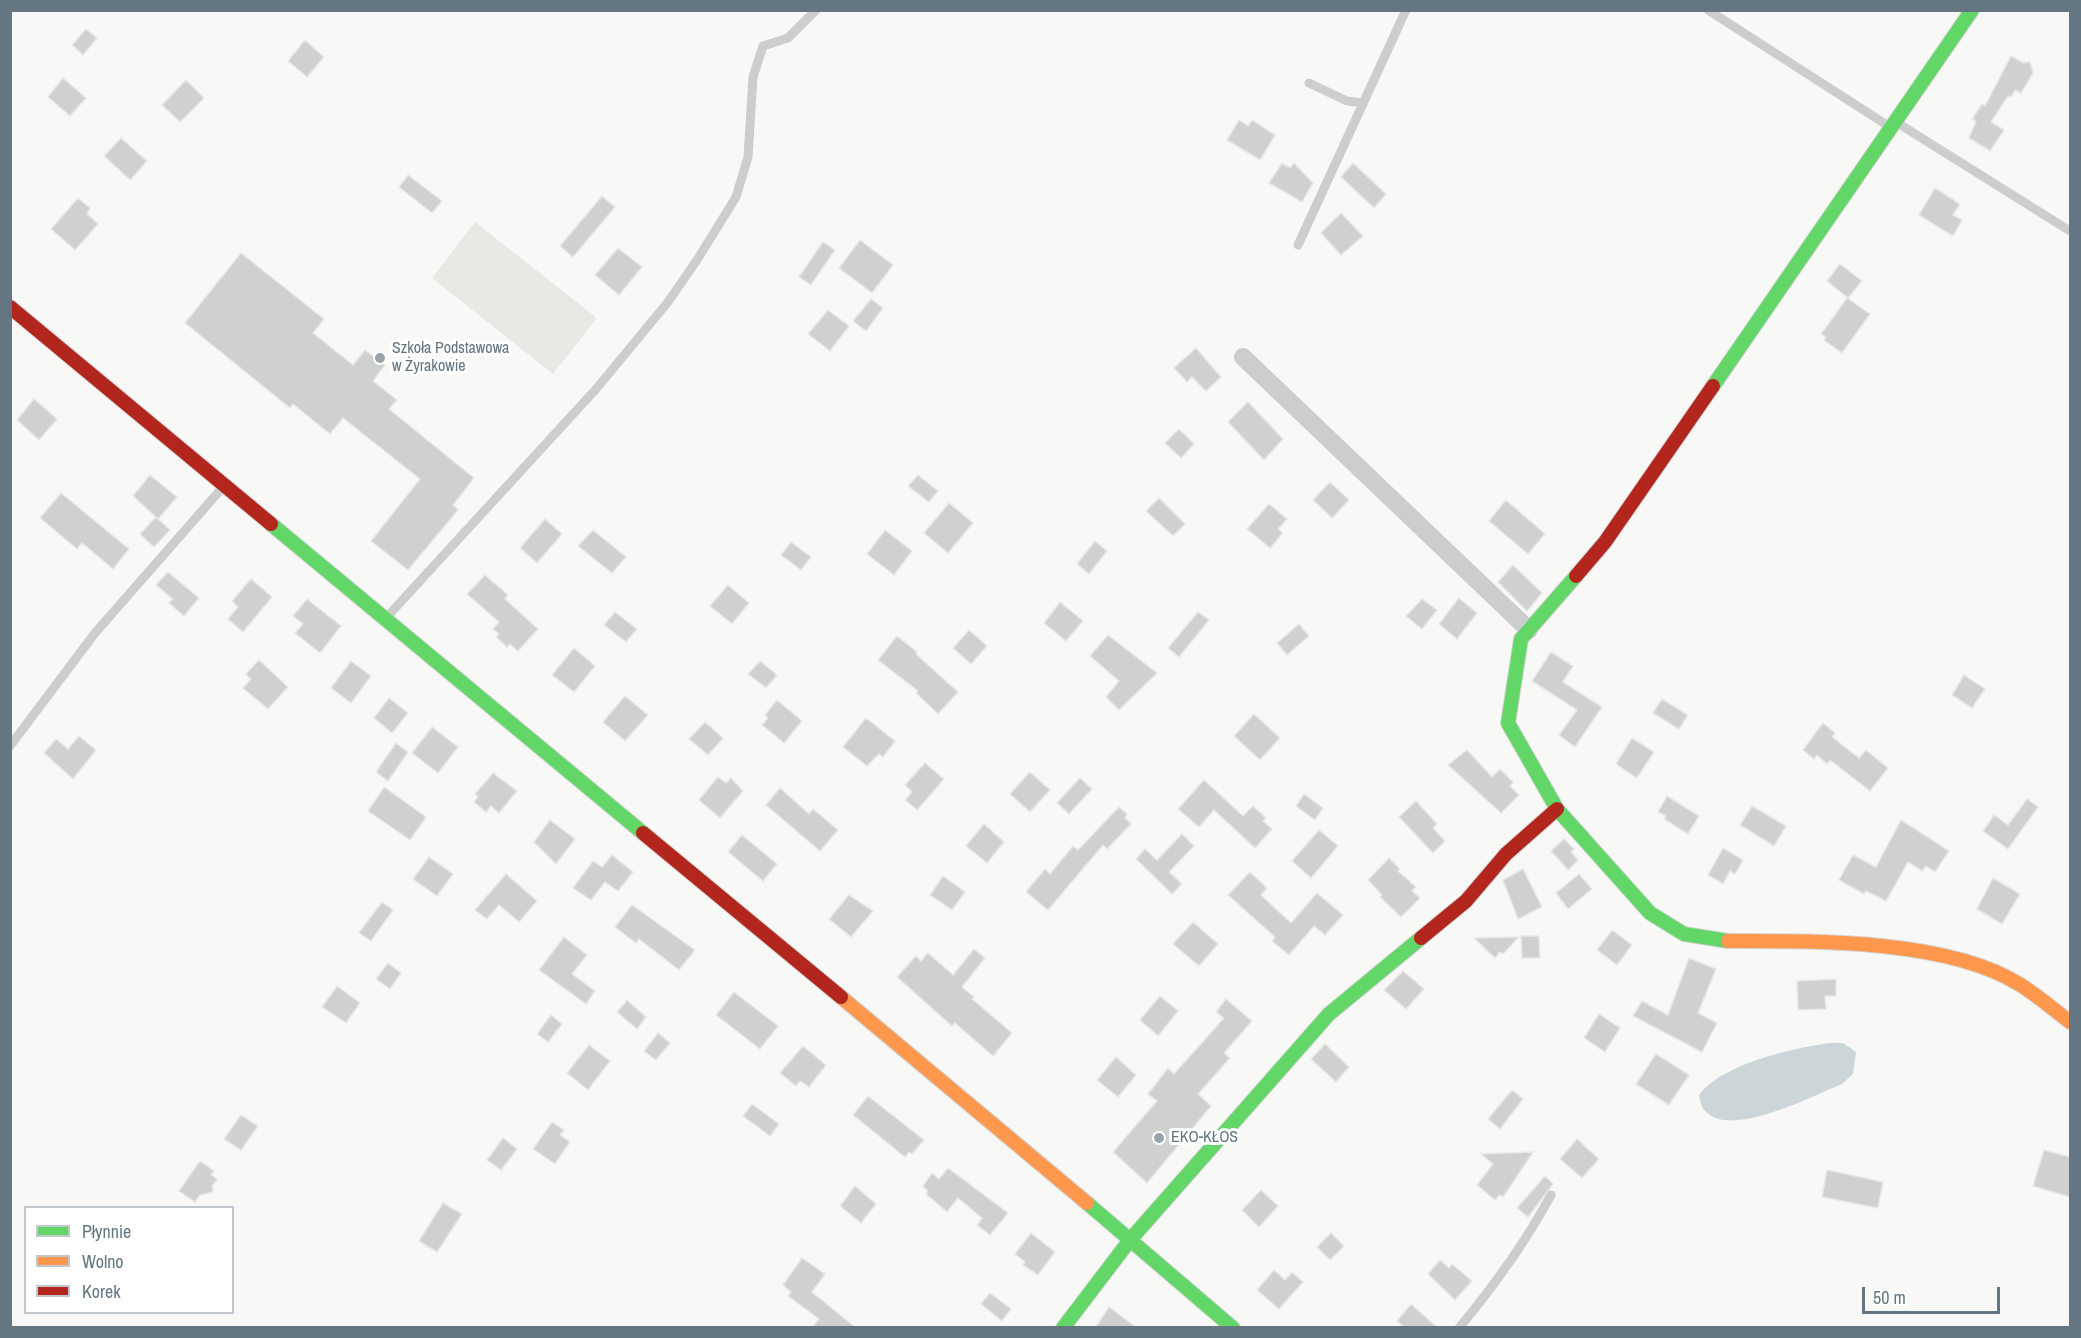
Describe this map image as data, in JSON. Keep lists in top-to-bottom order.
{
  "places": ["Szkoła Podstawowa w Żyrakowie", "EKO-KŁOS"],
  "legend": ["Płynnie", "Wolno", "Korek"],
  "scale_bar": "50 m"
}
